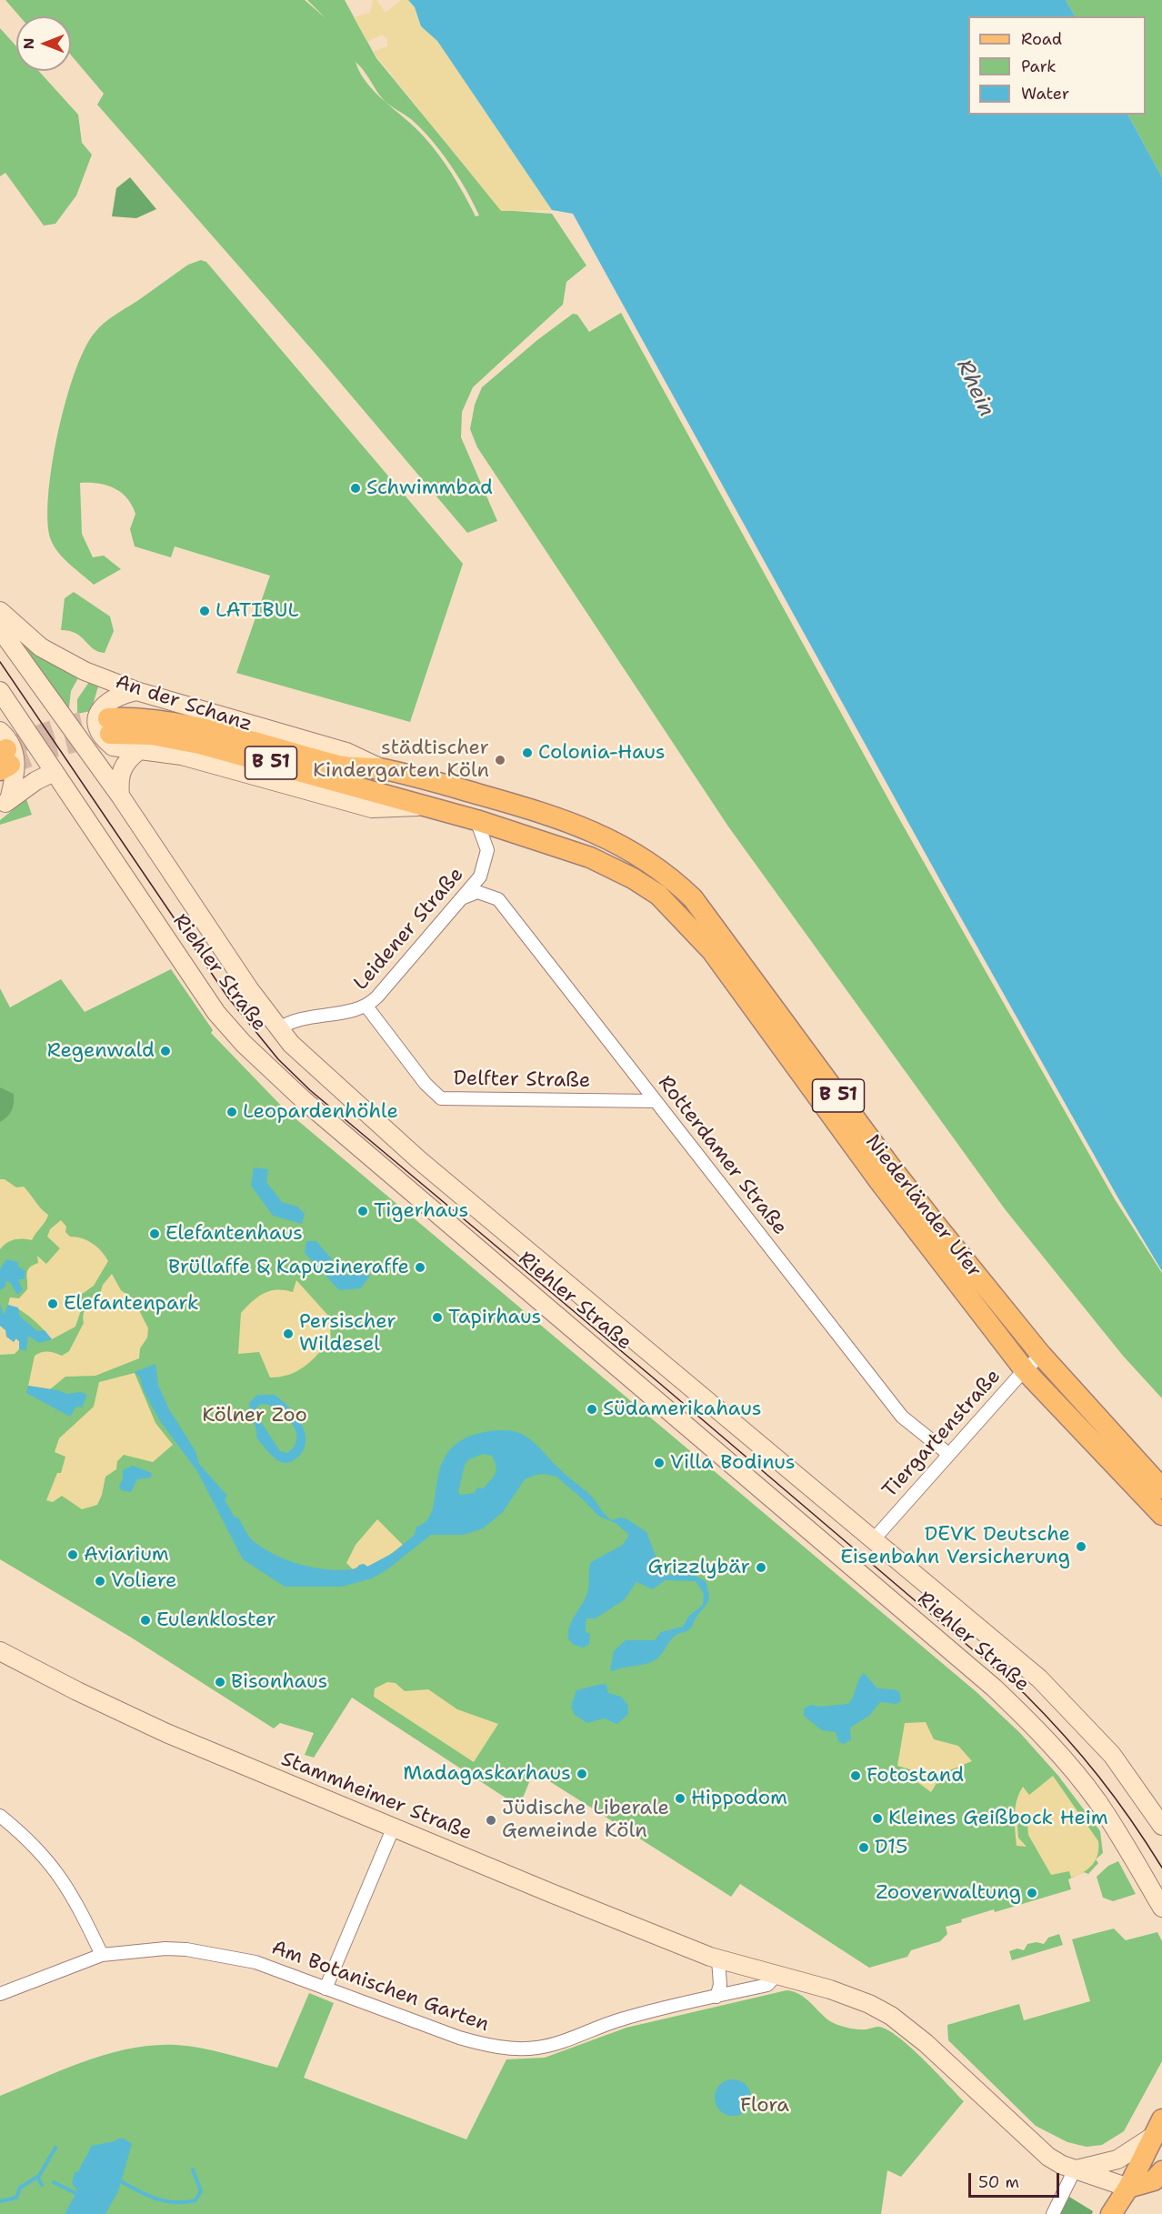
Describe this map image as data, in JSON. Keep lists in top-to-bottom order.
{
  "streets": {
    "main road": [
      "An der Schanz",
      "B 51",
      "Riehler Straße",
      "Niederländer Ufer",
      "Stammheimer Straße"
    ],
    "street": [
      "Leidener Straße",
      "Delfter Straße",
      "Rotterdamer Straße",
      "Tiergartenstraße",
      "Am Botanischen Garten"
    ]
  },
  "crossings": [
    ["An der Schanz", "B 51"],
    ["An der Schanz", "Leidener Straße"],
    ["An der Schanz", "Niederländer Ufer"],
    ["Leidener Straße", "Riehler Straße"],
    ["Leidener Straße", "Delfter Straße"],
    ["Leidener Straße", "Rotterdamer Straße"],
    ["Riehler Straße", "Tiergartenstraße"],
    ["Delfter Straße", "Rotterdamer Straße"],
    ["Rotterdamer Straße", "Tiergartenstraße"],
    ["Niederländer Ufer", "Tiergartenstraße"],
    ["Stammheimer Straße", "Am Botanischen Garten"]
  ],
  "water": ["Rhein"],
  "parks": ["Kölner Zoo", "Flora"],
  "places": [
    "Schwimmbad",
    "LATIBUL",
    "Colonia-Haus",
    "städtischer Kindergarten Köln",
    "Regenwald",
    "Leopardenhöhle",
    "Tigerhaus",
    "Elefantenhaus",
    "Brüllaffe & Kapuzineraffe",
    "Elefantenpark",
    "Tapirhaus",
    "Persischer Wildesel",
    "Südamerikahaus",
    "Villa Bodinus",
    "DEVK Deutsche Eisenbahn Versicherung",
    "Aviarium",
    "Grizzlybär",
    "Voliere",
    "Eulenkloster",
    "Bisonhaus",
    "Madagaskarhaus",
    "Fotostand",
    "Hippodom",
    "Kleines Geißbock Heim",
    "Jüdische Liberale Gemeinde Köln",
    "D15",
    "Zooverwaltung"
  ],
  "legend": ["Road", "Park", "Water"],
  "scale_bar": "50 m",
  "north": "left"
}
